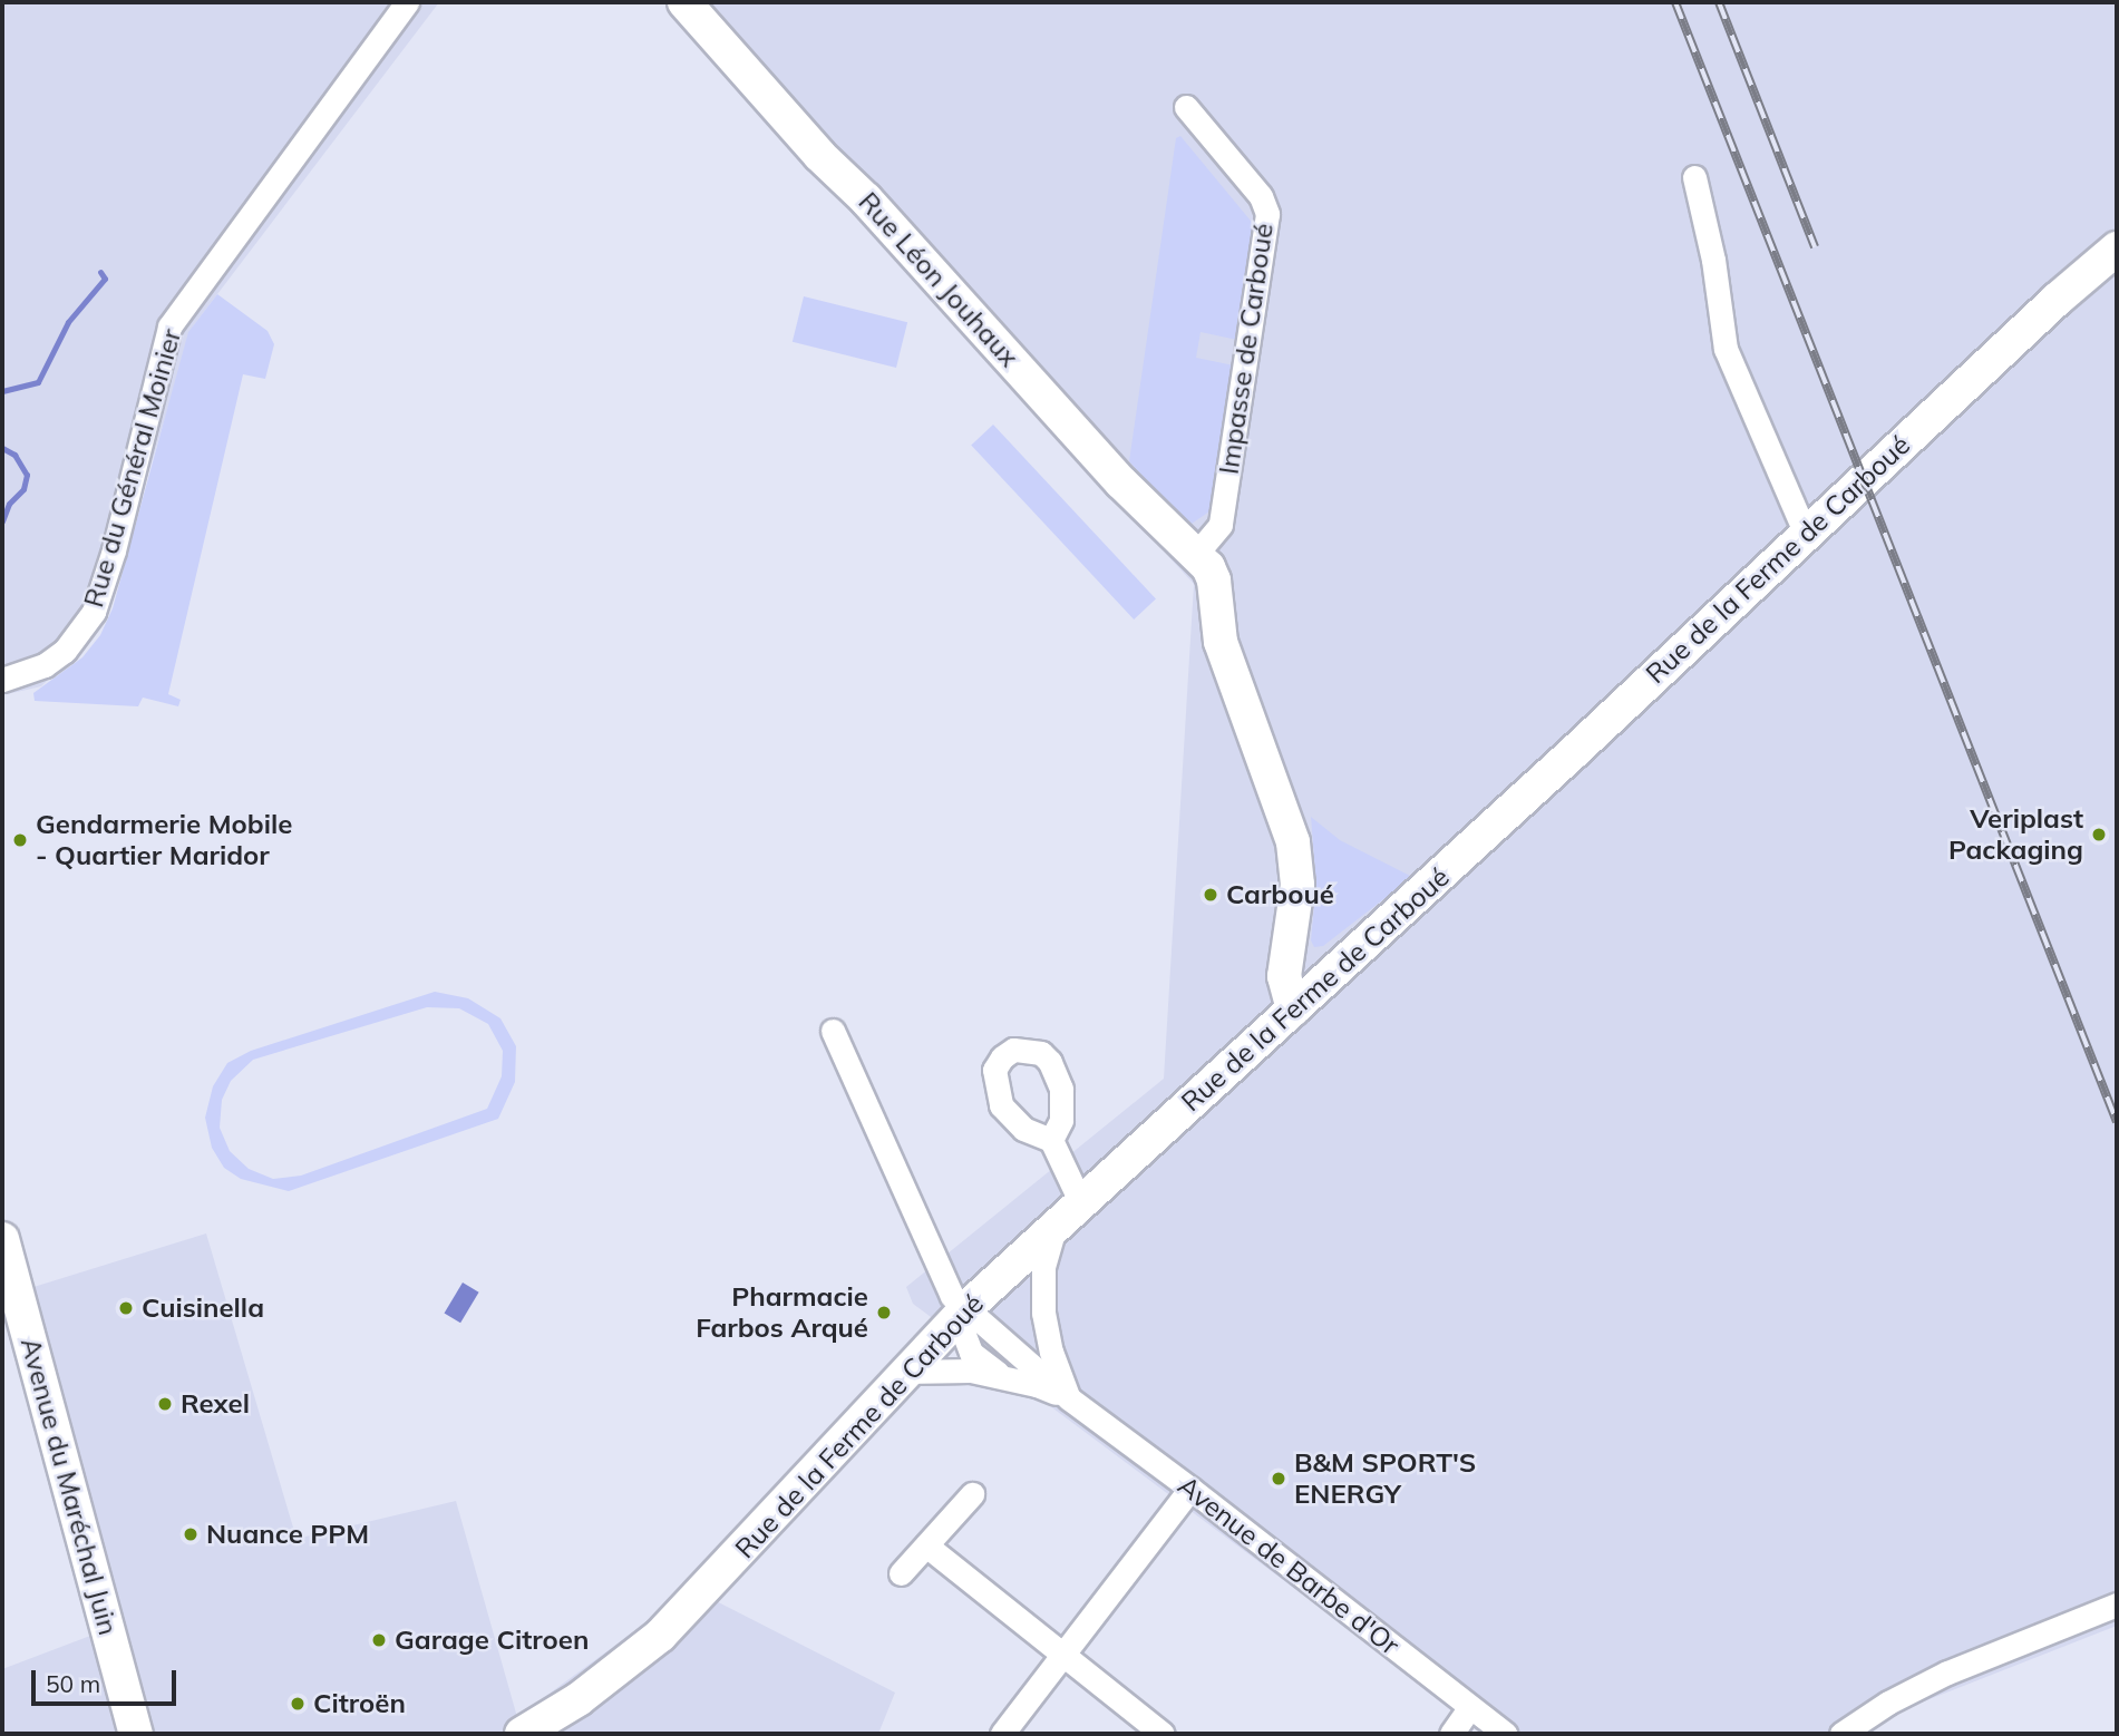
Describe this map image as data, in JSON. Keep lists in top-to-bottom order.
{
  "streets": {
    "street": [
      "Rue Léon Jouhaux",
      "Impasse de Carboué",
      "Rue du Général Moinier",
      "Rue de la Ferme de Carboué",
      "Avenue du Maréchal Juin",
      "Avenue de Barbe d'Or"
    ]
  },
  "crossings": [
    ["Rue Léon Jouhaux", "Impasse de Carboué"],
    ["Rue de la Ferme de Carboué", "Avenue de Barbe d'Or"]
  ],
  "places": [
    "Veriplast Packaging",
    "Gendarmerie Mobile - Quartier Maridor",
    "Carboué",
    "Cuisinella",
    "Pharmacie Farbos Arqué",
    "Rexel",
    "B&M SPORT'S ENERGY",
    "Nuance PPM",
    "Garage Citroen",
    "Citroën"
  ],
  "scale_bar": "50 m"
}
